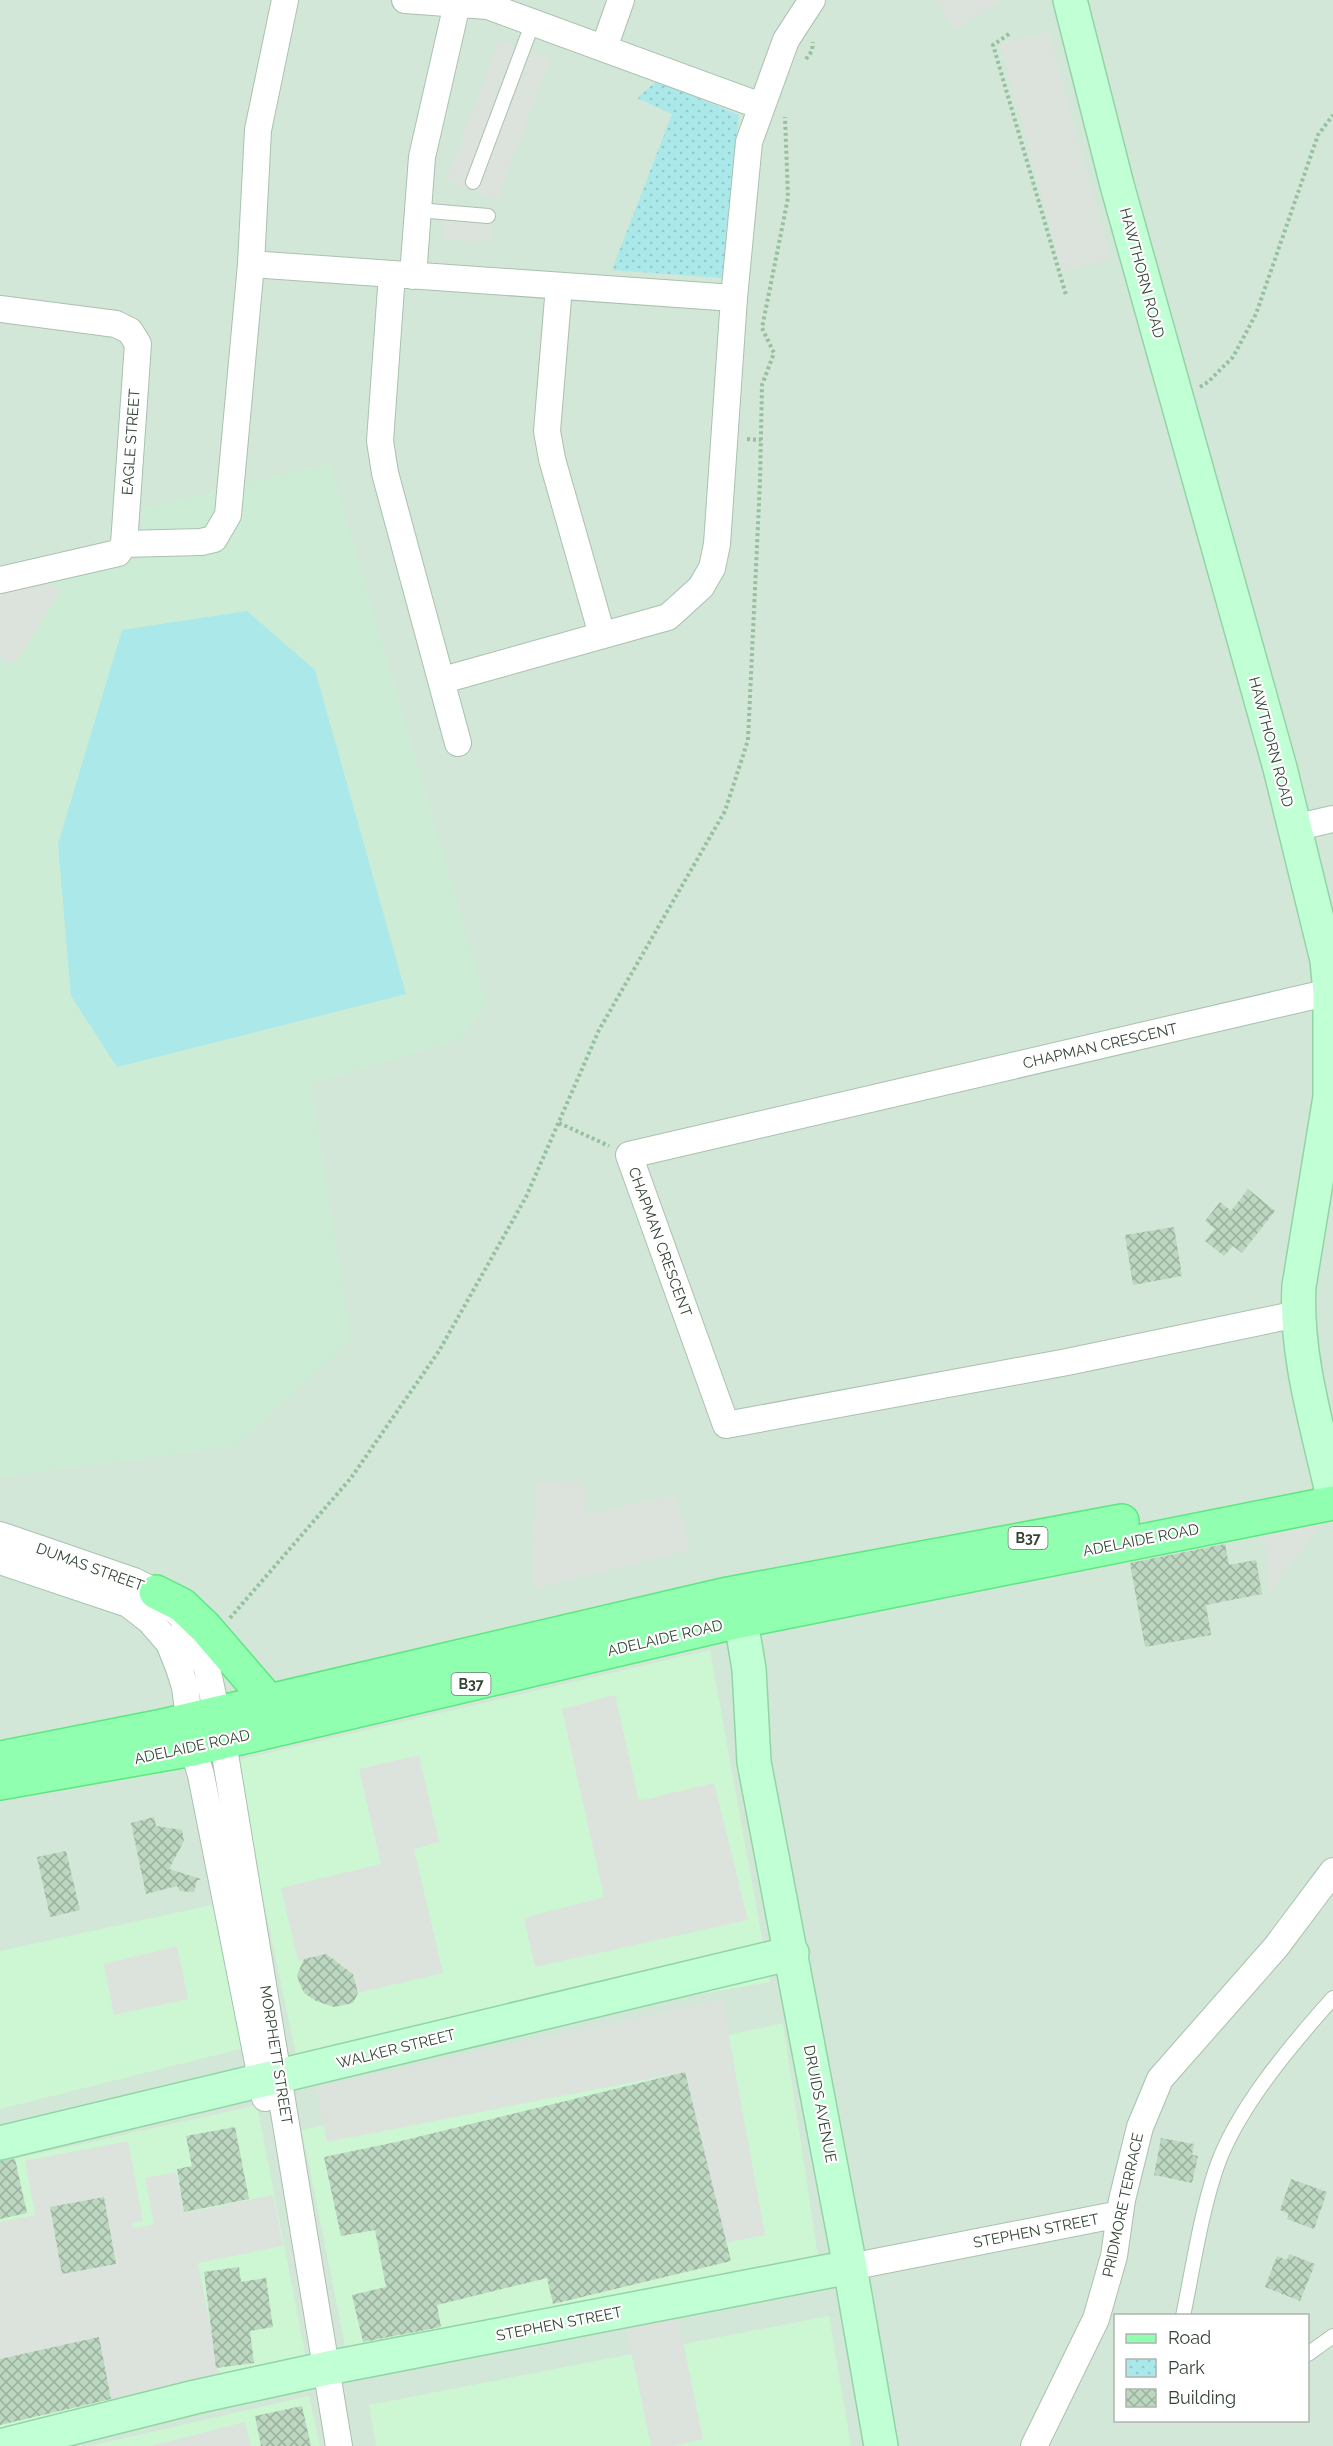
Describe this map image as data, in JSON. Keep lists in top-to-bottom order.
{
  "streets": {
    "main road": ["B37", "ADELAIDE ROAD"],
    "street": [
      "HAWTHORN ROAD",
      "EAGLE STREET",
      "CHAPMAN CRESCENT",
      "DUMAS STREET",
      "WALKER STREET",
      "MORPHETT STREET",
      "DRUIDS AVENUE",
      "PRIDMORE TERRACE",
      "STEPHEN STREET"
    ]
  },
  "crossings": [
    ["HAWTHORN ROAD", "CHAPMAN CRESCENT"],
    ["HAWTHORN ROAD", "ADELAIDE ROAD"],
    ["ADELAIDE ROAD", "DUMAS STREET"],
    ["ADELAIDE ROAD", "MORPHETT STREET"],
    ["ADELAIDE ROAD", "DRUIDS AVENUE"],
    ["DUMAS STREET", "MORPHETT STREET"],
    ["WALKER STREET", "MORPHETT STREET"],
    ["WALKER STREET", "DRUIDS AVENUE"],
    ["MORPHETT STREET", "STEPHEN STREET"],
    ["DRUIDS AVENUE", "STEPHEN STREET"],
    ["PRIDMORE TERRACE", "STEPHEN STREET"]
  ],
  "legend": ["Road", "Park", "Building"]
}
